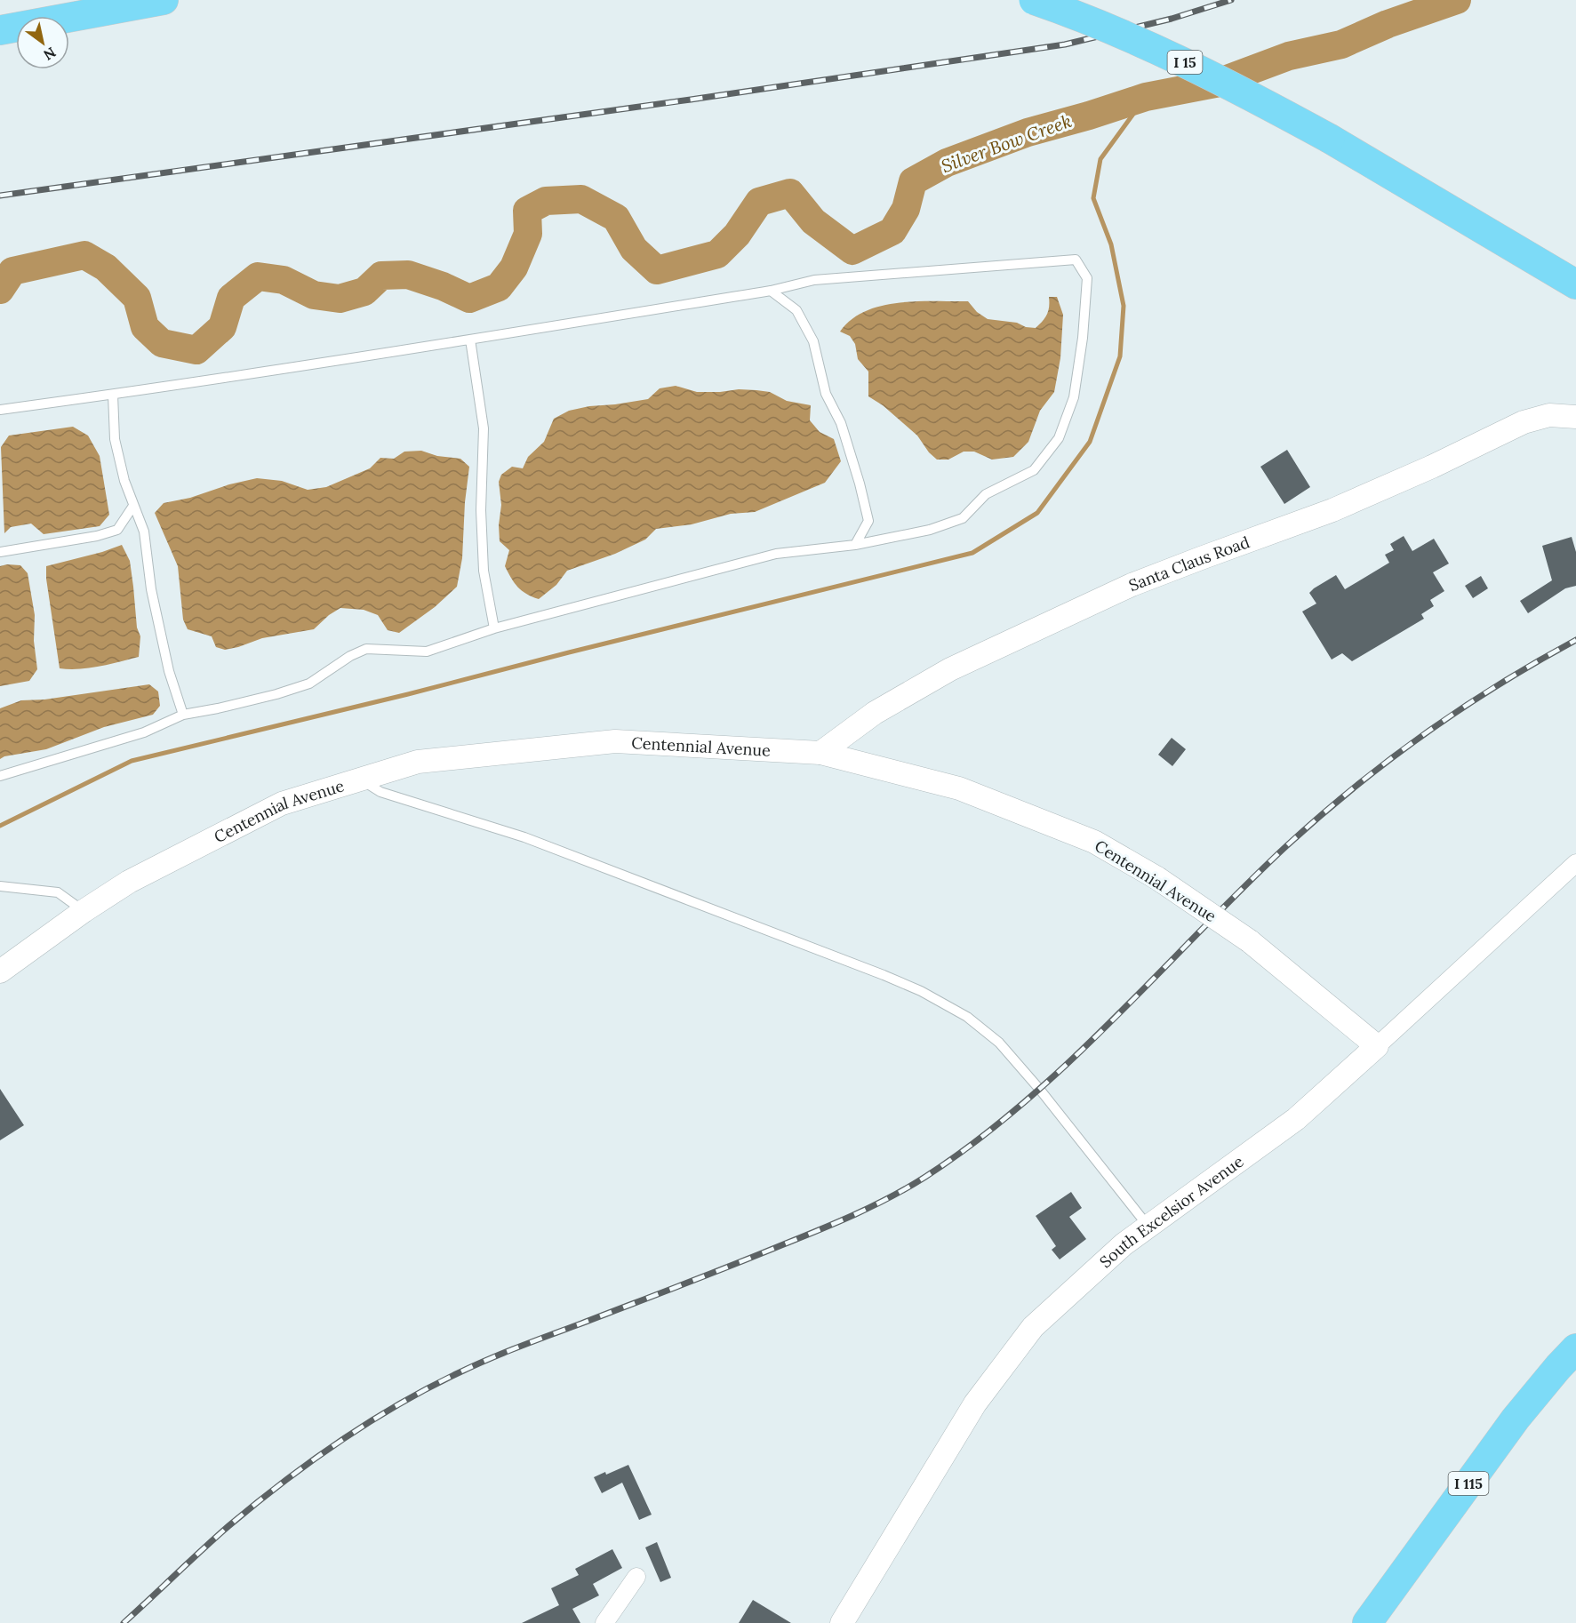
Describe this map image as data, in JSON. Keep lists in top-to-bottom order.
{
  "streets": {
    "highway": ["I 15", "I 115"],
    "street": ["Santa Claus Road", "Centennial Avenue", "South Excelsior Avenue"]
  },
  "crossings": [
    ["Santa Claus Road", "Centennial Avenue"],
    ["Centennial Avenue", "South Excelsior Avenue"]
  ],
  "water": ["Silver Bow Creek"],
  "north": "bottom right"
}
